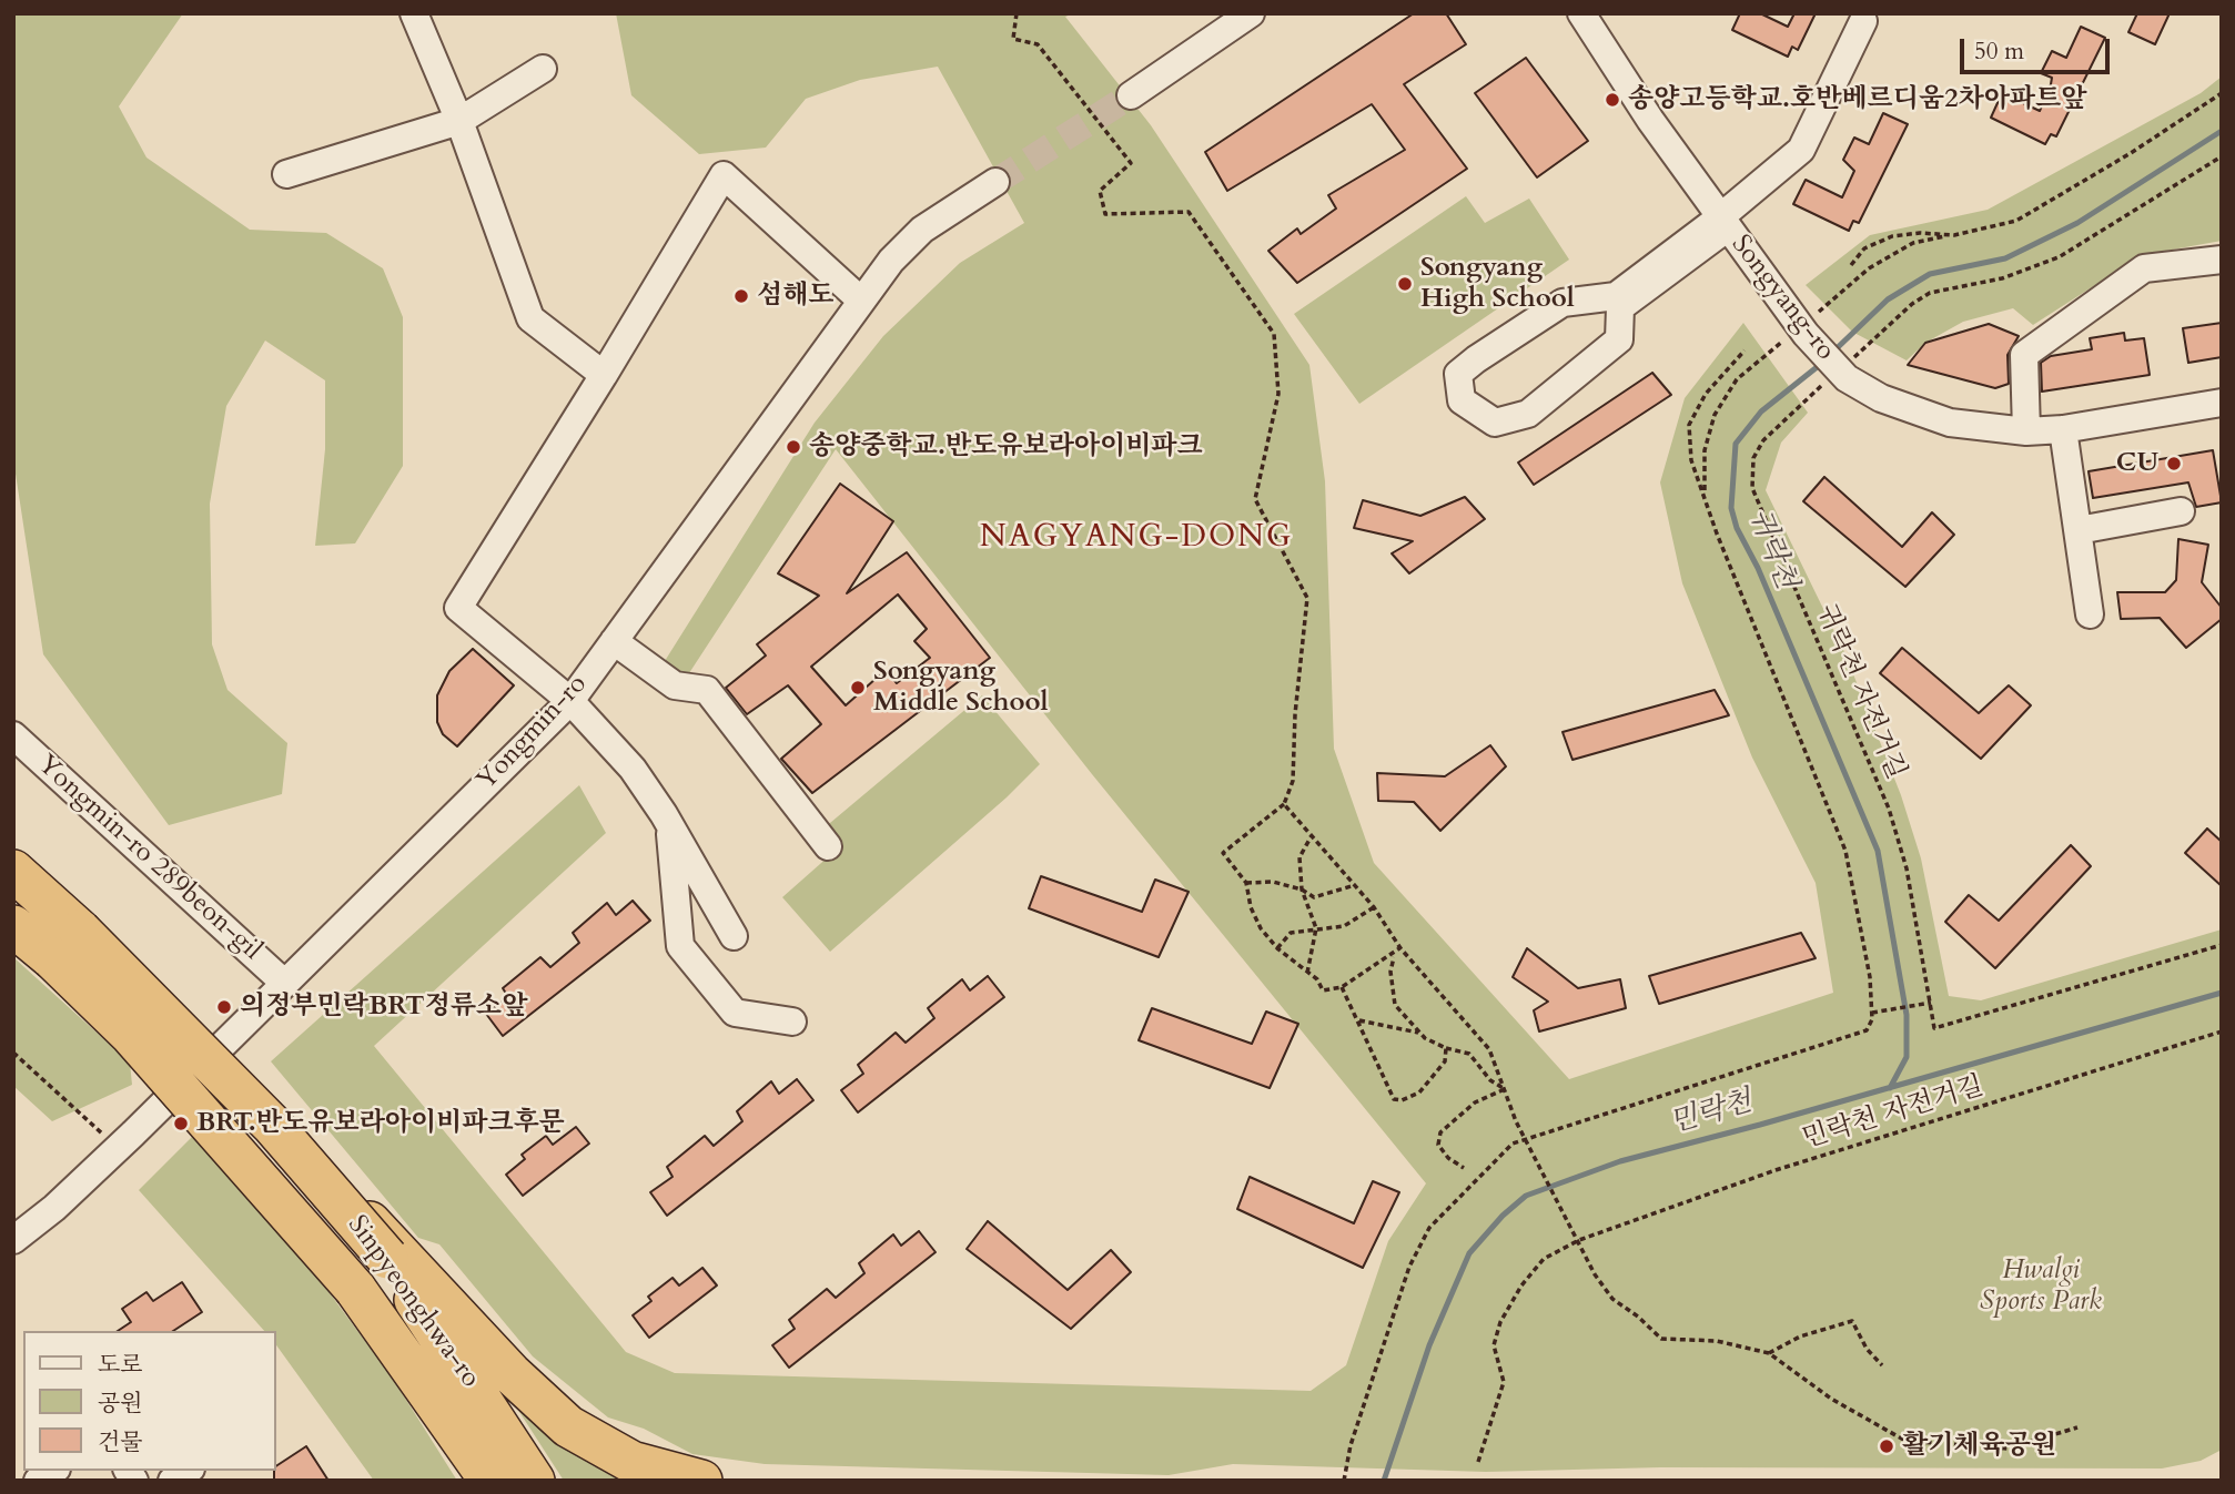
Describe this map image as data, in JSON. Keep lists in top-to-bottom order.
{
  "streets": {
    "highway": ["Sinpyeonghwa-ro"],
    "street": ["Songyang-ro", "Yongmin-ro", "Yongmin-ro 289beon-gil"],
    "path": ["귀락천 자전거길", "민락천 자전거길"]
  },
  "crossings": [
    ["Songyang-ro", "귀락천 자전거길"],
    ["Yongmin-ro", "Yongmin-ro 289beon-gil"]
  ],
  "districts": ["NAGYANG-DONG"],
  "water": ["귀락천", "민락천"],
  "parks": ["Hwalgi Sports Park"],
  "places": [
    "송양고등학교.호반베르디움2차아파트앞",
    "Songyang High School",
    "섬해도",
    "송양중학교.반도유보라아이비파크",
    "CU",
    "Songyang Middle School",
    "의정부민락BRT정류소앞",
    "BRT.반도유보라아이비파크후문",
    "활기체육공원"
  ],
  "legend": ["도로", "공원", "건물"],
  "scale_bar": "50 m"
}
